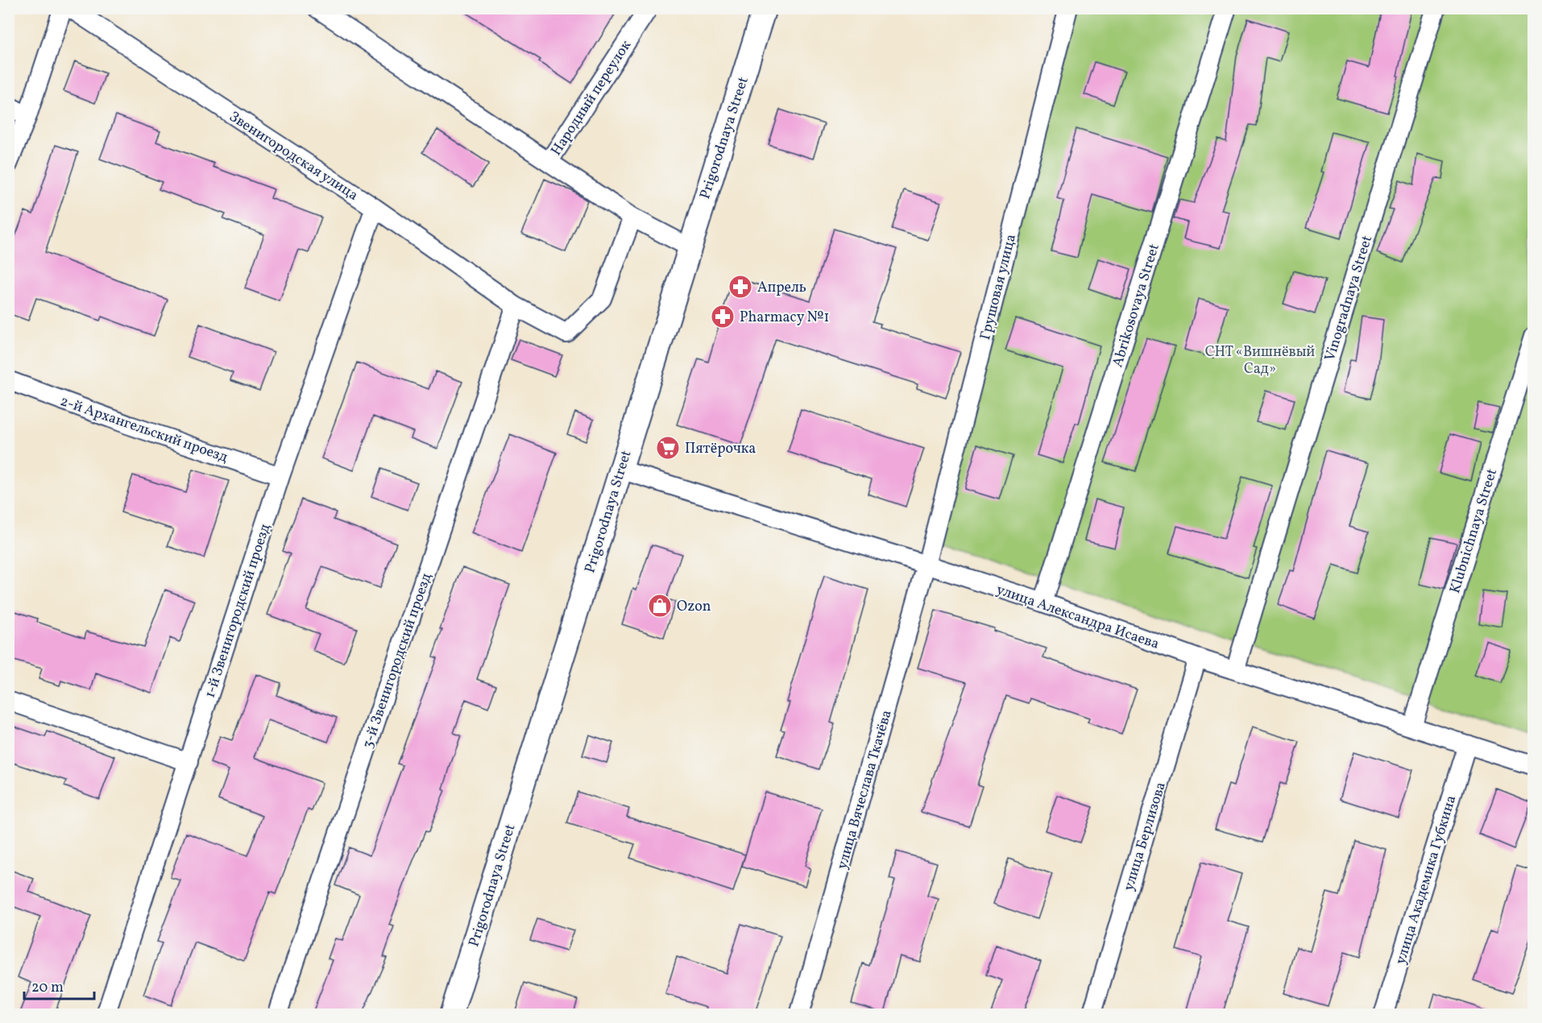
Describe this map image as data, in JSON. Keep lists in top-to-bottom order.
{
  "streets": {
    "street": [
      "Народный переулок",
      "Prigorodnaya Street",
      "Звенигородская улица",
      "Грушовая улица",
      "Vinogradnaya Street",
      "Abrikosovaya Street",
      "2-й Архангельский проезд",
      "Klubnichnaya Street",
      "1-й Звенигородский проезд",
      "улица Александра Исаева",
      "3-й Звенигородский проезд",
      "улица Вячеслава Ткачёва",
      "улица Берлизова",
      "улица Академика Губкина"
    ]
  },
  "crossings": [
    ["Prigorodnaya Street", "улица Александра Исаева"],
    ["Звенигородская улица", "1-й Звенигородский проезд"],
    ["Звенигородская улица", "3-й Звенигородский проезд"],
    ["Грушовая улица", "улица Александра Исаева"],
    ["Грушовая улица", "улица Вячеслава Ткачёва"],
    ["Vinogradnaya Street", "улица Александра Исаева"],
    ["Abrikosovaya Street", "улица Александра Исаева"],
    ["2-й Архангельский проезд", "1-й Звенигородский проезд"],
    ["Klubnichnaya Street", "улица Александра Исаева"],
    ["улица Александра Исаева", "улица Вячеслава Ткачёва"],
    ["улица Александра Исаева", "улица Берлизова"],
    ["улица Александра Исаева", "улица Академика Губкина"]
  ],
  "parks": ["СНТ «Вишнёвый Cад»"],
  "places": {
    "pharmacy": ["Апрель", "Pharmacy №1"],
    "supermarket": ["Пятёрочка"],
    "shop": ["Ozon"]
  },
  "scale_bar": "20 m"
}
